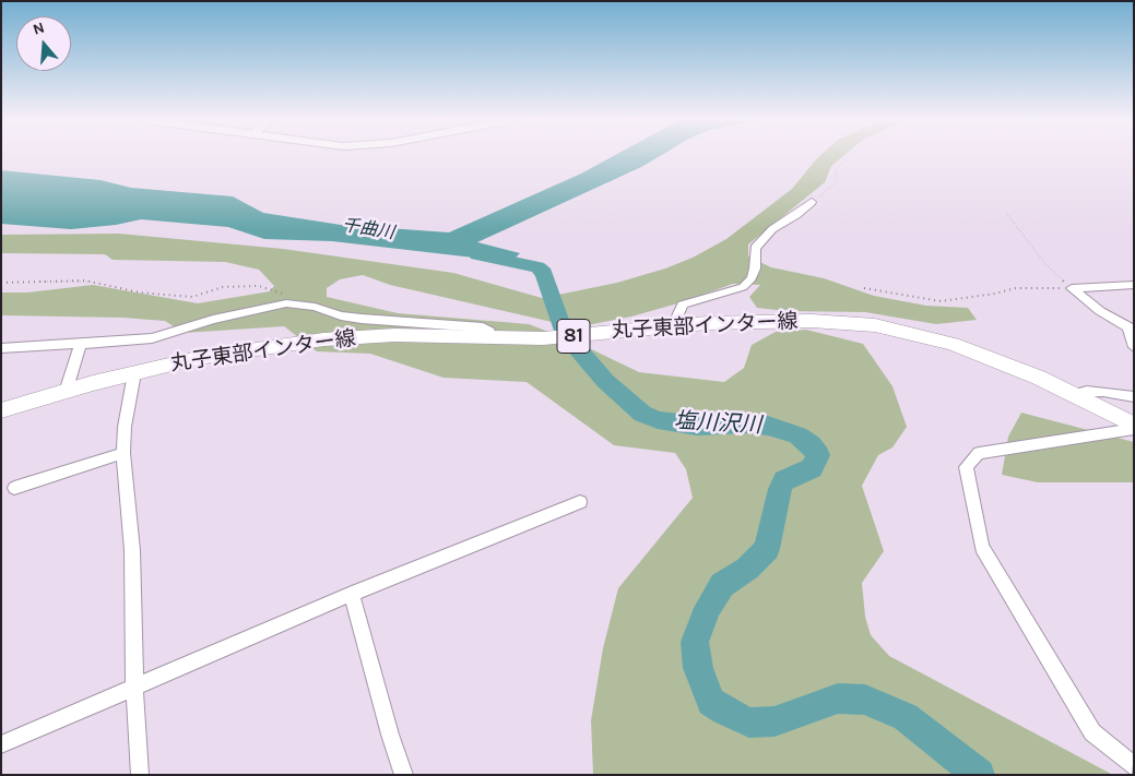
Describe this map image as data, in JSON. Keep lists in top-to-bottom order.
{
  "streets": {
    "main road": ["丸子東部インター線", "81"]
  },
  "water": ["千曲川", "塩川沢川"],
  "north": "top"
}
